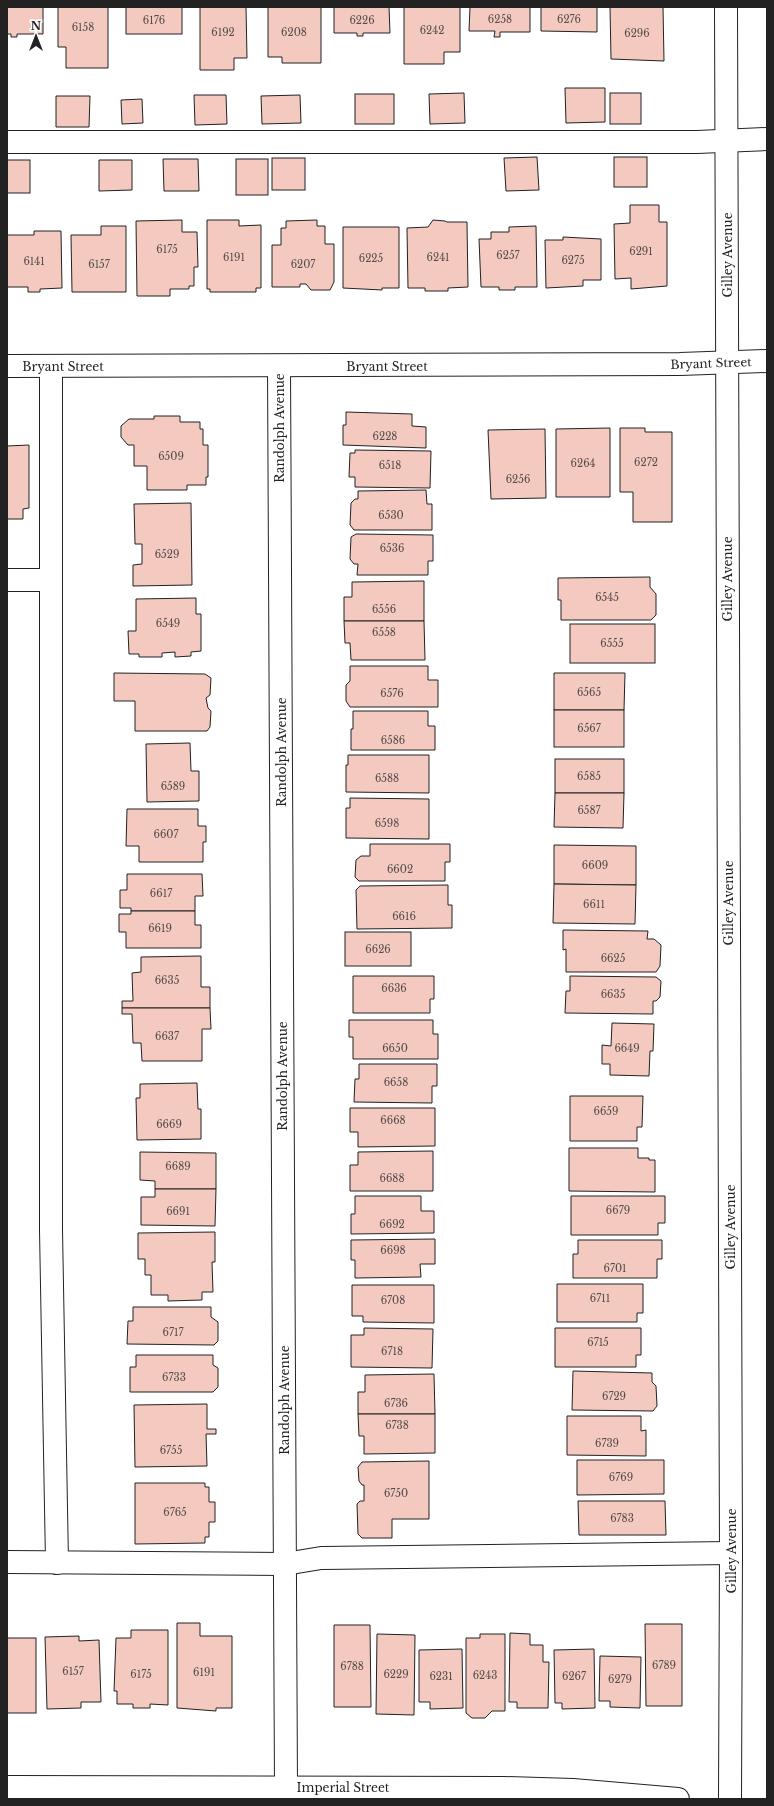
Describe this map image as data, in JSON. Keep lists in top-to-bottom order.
{
  "streets": {
    "street": [
      "Gilley Avenue",
      "Bryant Street",
      "Randolph Avenue",
      "Imperial Street"
    ]
  },
  "crossings": [
    ["Gilley Avenue", "Bryant Street"],
    ["Bryant Street", "Randolph Avenue"],
    ["Randolph Avenue", "Imperial Street"]
  ],
  "house_numbers": [
    "6258",
    "6276",
    "6176",
    "6226",
    "6158",
    "6242",
    "6192",
    "6208",
    "6296",
    "6175",
    "6291",
    "6257",
    "6191",
    "6241",
    "6225",
    "6275",
    "6141",
    "6157",
    "6207",
    "6228",
    "6509",
    "6272",
    "6264",
    "6518",
    "6256",
    "6530",
    "6536",
    "6529",
    "6545",
    "6556",
    "6549",
    "6558",
    "6555",
    "6565",
    "6576",
    "6567",
    "6586",
    "6585",
    "6588",
    "6589",
    "6587",
    "6598",
    "6607",
    "6609",
    "6602",
    "6617",
    "6611",
    "6616",
    "6619",
    "6626",
    "6625",
    "6635",
    "6636",
    "6635",
    "6637",
    "6650",
    "6649",
    "6658",
    "6659",
    "6668",
    "6669",
    "6689",
    "6688",
    "6679",
    "6691",
    "6692",
    "6698",
    "6701",
    "6711",
    "6708",
    "6717",
    "6715",
    "6718",
    "6733",
    "6729",
    "6736",
    "6738",
    "6739",
    "6755",
    "6769",
    "6750",
    "6765",
    "6783",
    "6789",
    "6788",
    "6157",
    "6191",
    "6175",
    "6229",
    "6243",
    "6231",
    "6267",
    "6279"
  ],
  "north": "top"
}
